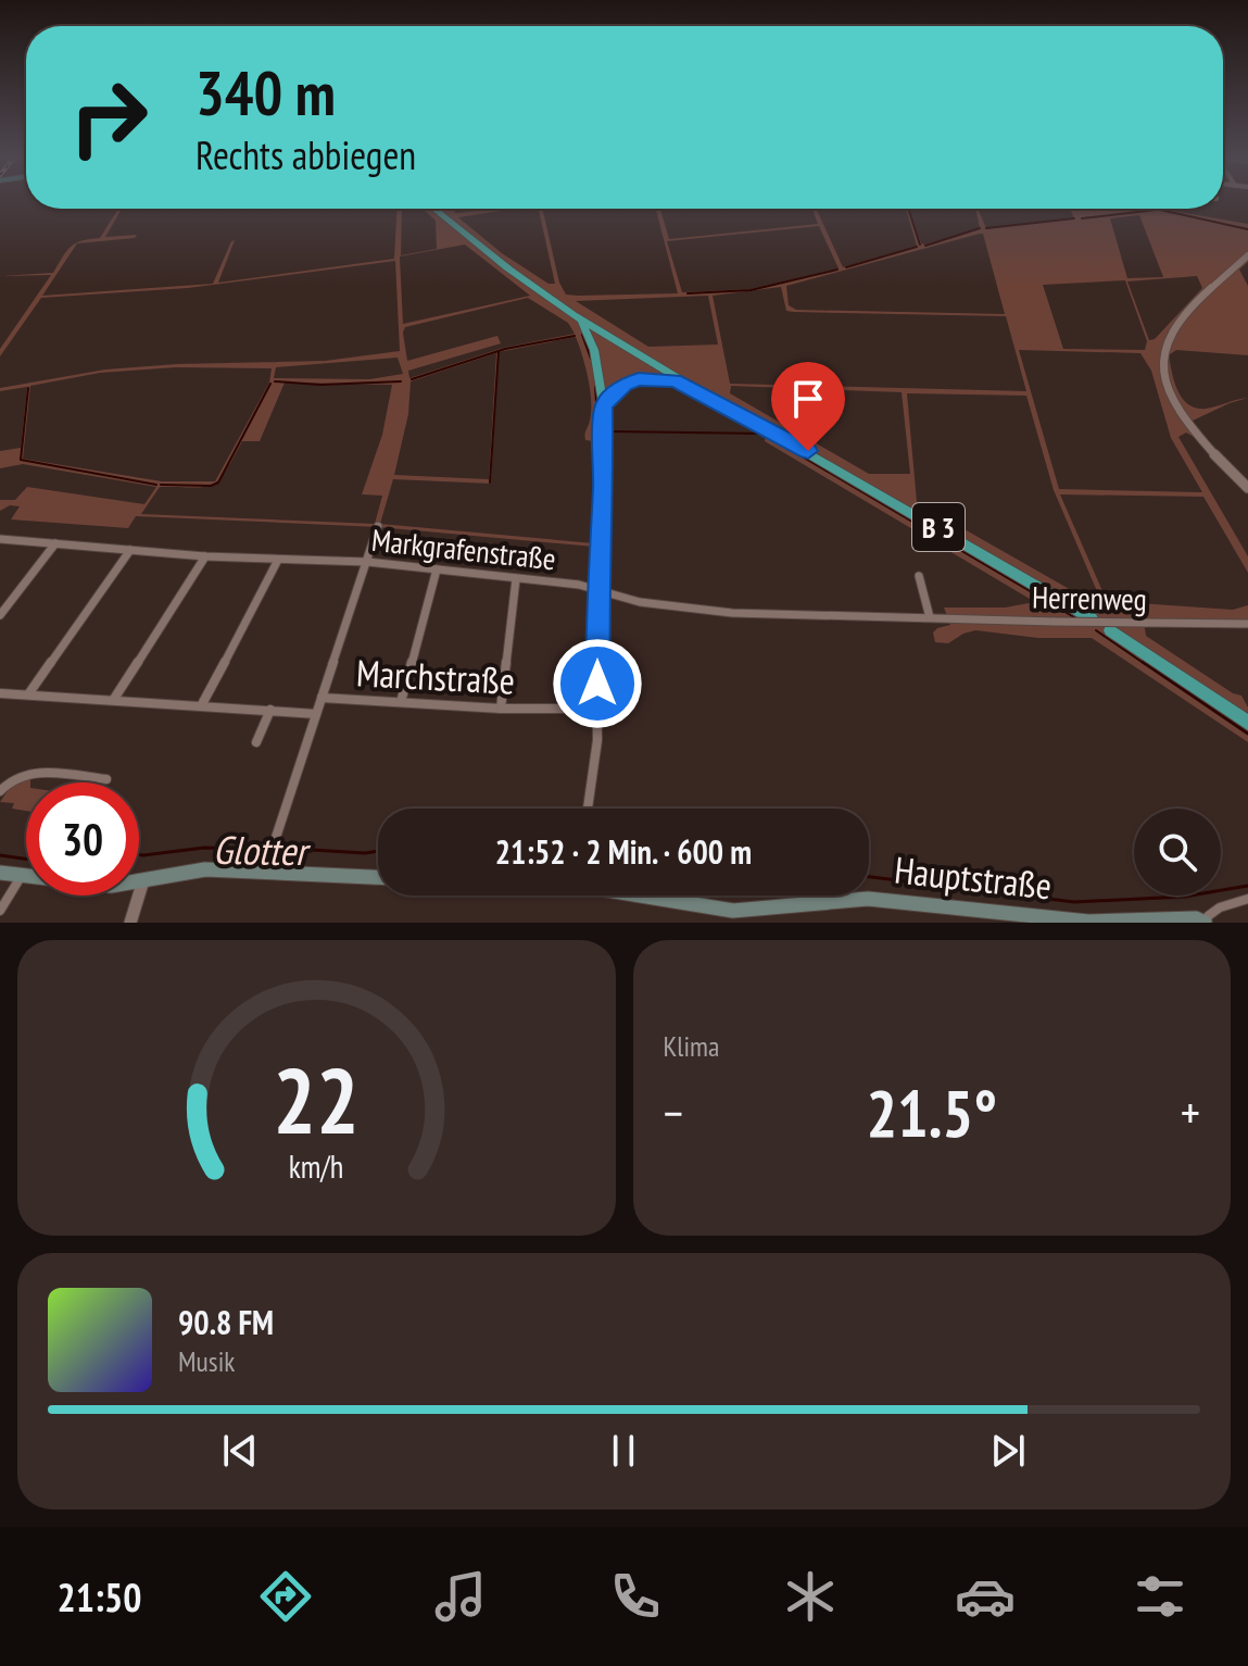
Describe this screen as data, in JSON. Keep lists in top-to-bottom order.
{
  "streets": {
    "highway": ["B 3"],
    "main road": ["Hauptstraße"],
    "street": ["Markgrafenstraße", "Herrenweg", "Marchstraße"]
  },
  "crossings": [
    ["Markgrafenstraße", "Herrenweg"]
  ],
  "water": ["Glotter"],
  "page": {
    "turn": ["340 m", "Rechts abbiegen"],
    "limit": "30",
    "trip": "21:52 · 2 Min. · 600 m",
    "tile": "Klima",
    "heat": ["−", "21.5°", "+"],
    "song": ["90.8 FM", "Musik"],
    "tabs": "21:50",
    "gauge": ["22", "km/h"]
  }
}
